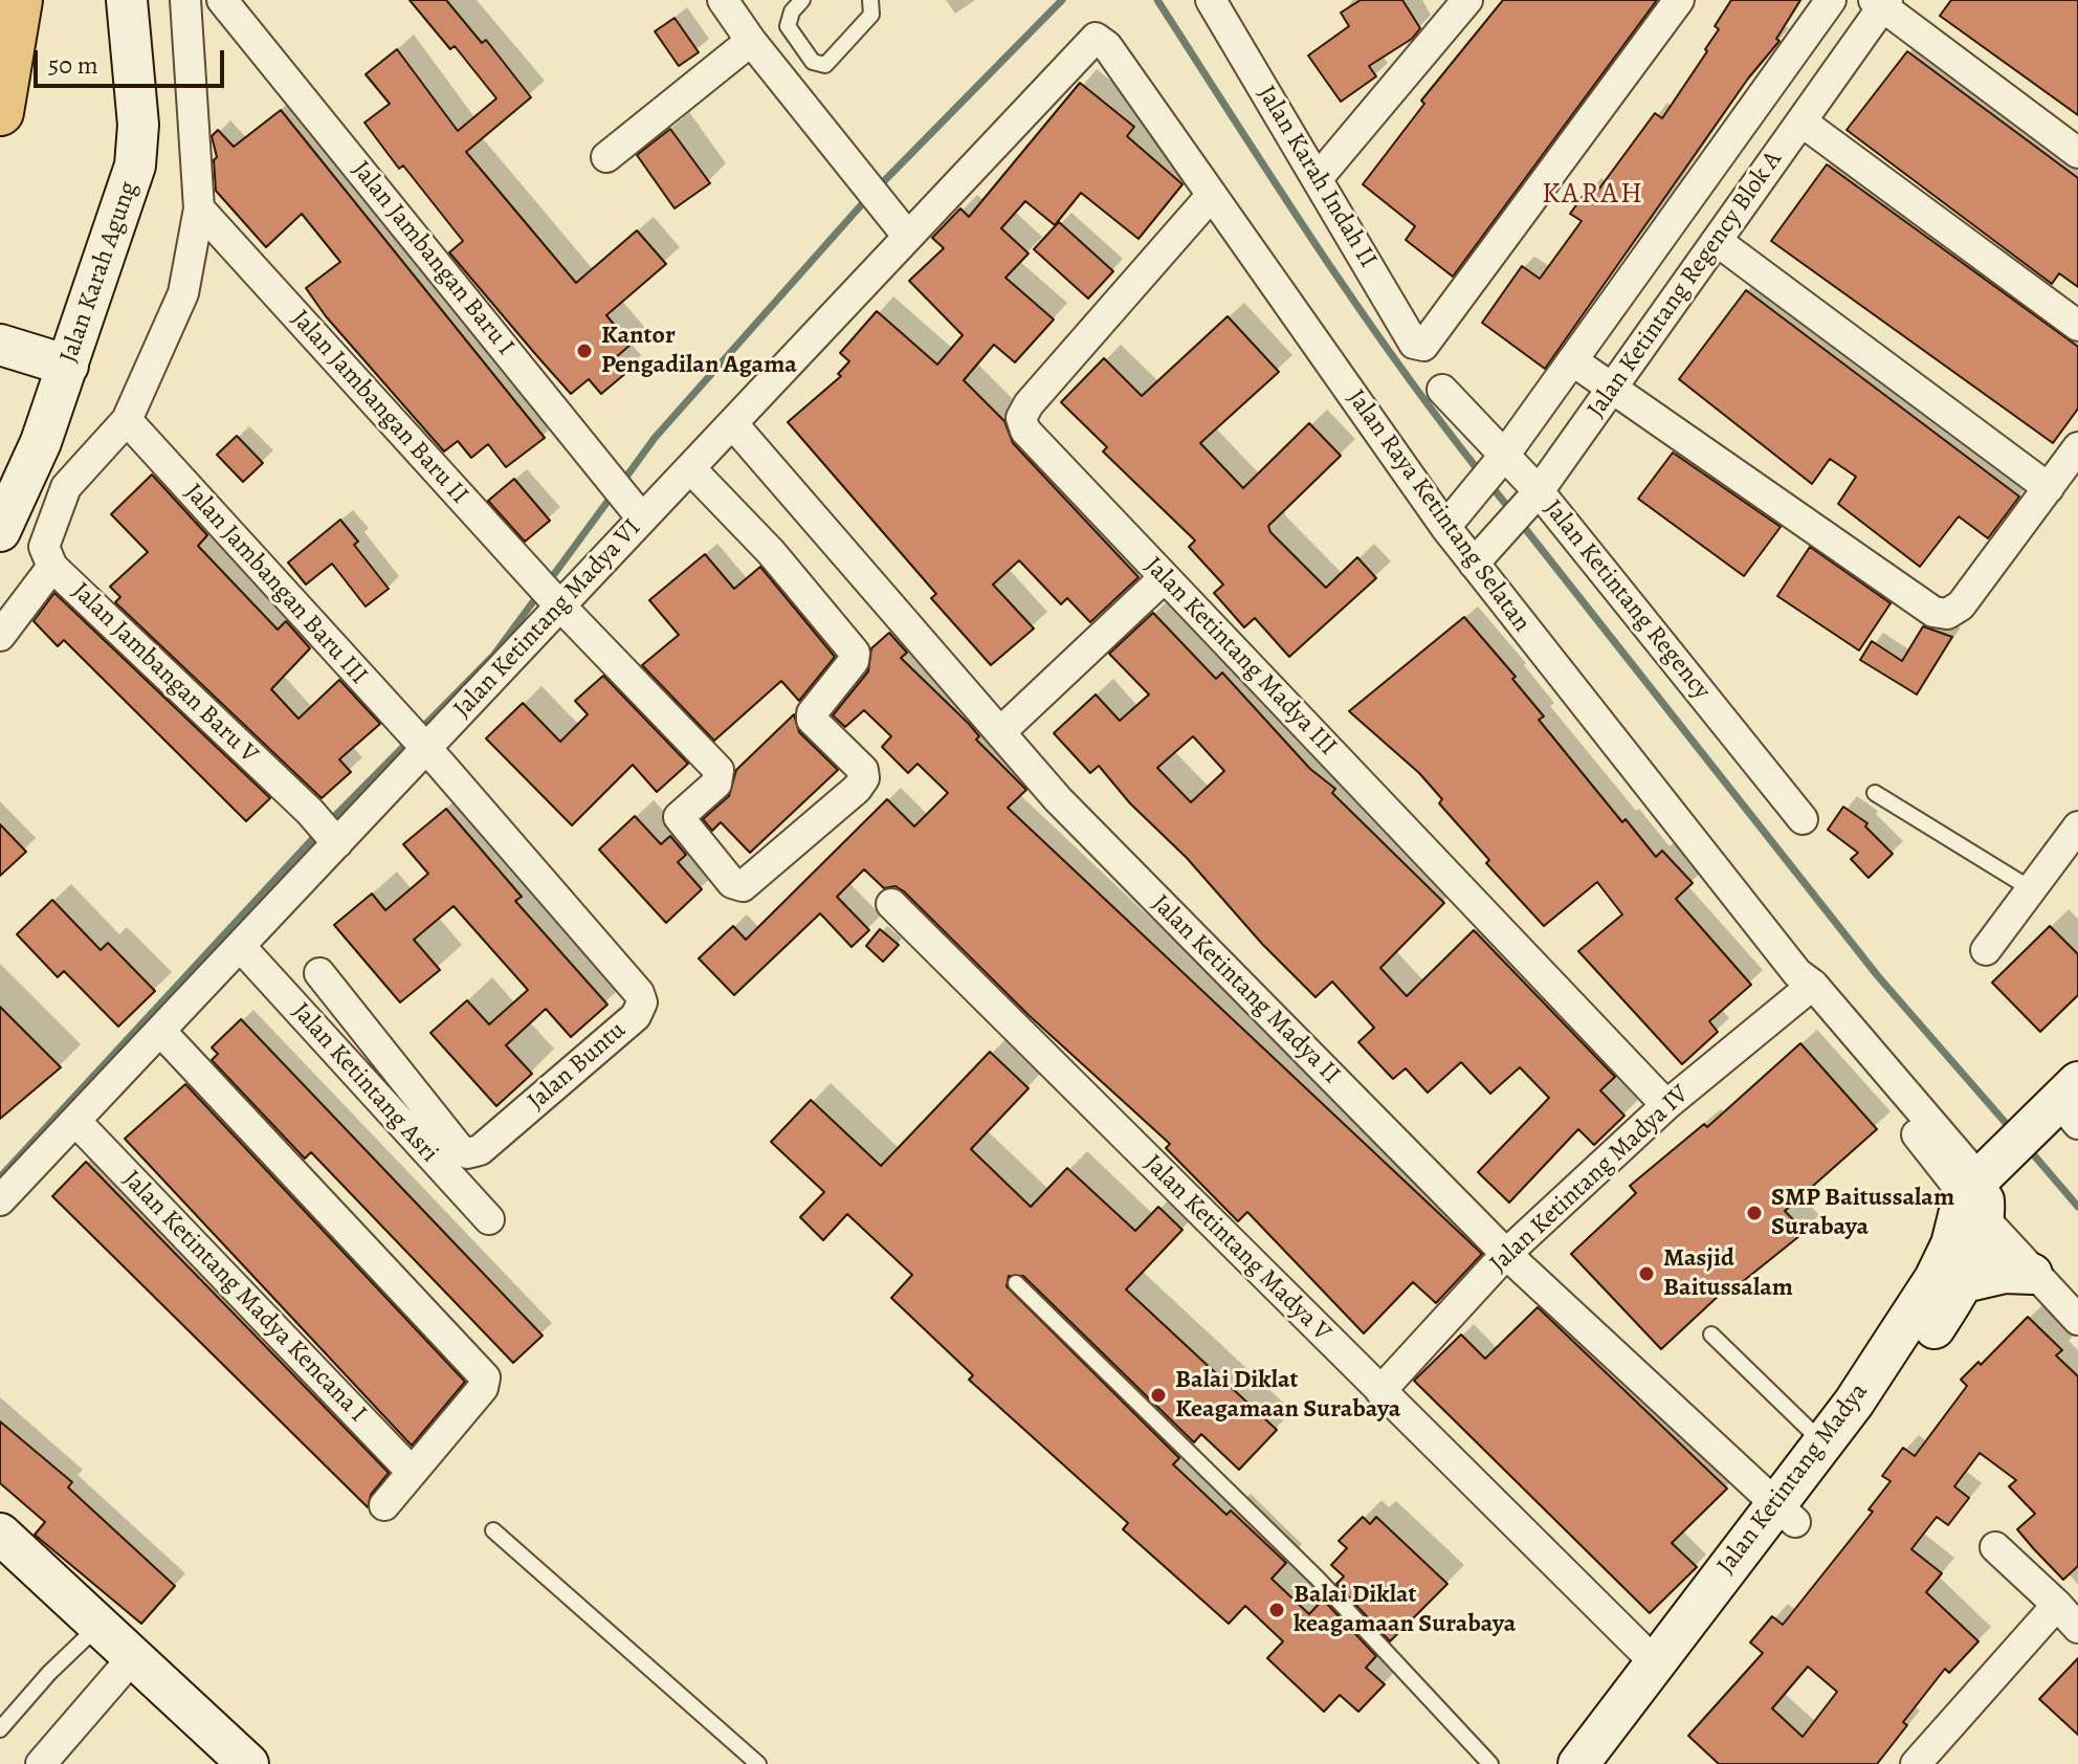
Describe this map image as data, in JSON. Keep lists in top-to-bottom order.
{
  "streets": {
    "street": [
      "Jalan Karah Indah II",
      "Jalan Jambangan Baru I",
      "Jalan Karah Agung",
      "Jalan Ketintang Regency Blok A",
      "Jalan Jambangan Baru II",
      "Jalan Raya Ketintang Selatan",
      "Jalan Jambangan Baru III",
      "Jalan Ketintang Regency",
      "Jalan Ketintang Madya VI",
      "Jalan Ketintang Madya III",
      "Jalan Jambangan Baru V",
      "Jalan Ketintang Madya II",
      "Jalan Buntu",
      "Jalan Ketintang Asri",
      "Jalan Ketintang Madya IV",
      "Jalan Ketintang Madya V",
      "Jalan Ketintang Madya Kencana I",
      "Jalan Ketintang Madya"
    ]
  },
  "crossings": [
    ["Jalan Jambangan Baru I", "Jalan Ketintang Madya VI"],
    ["Jalan Ketintang Regency Blok A", "Jalan Raya Ketintang Selatan"],
    ["Jalan Ketintang Regency Blok A", "Jalan Ketintang Regency"],
    ["Jalan Jambangan Baru II", "Jalan Ketintang Madya VI"],
    ["Jalan Raya Ketintang Selatan", "Jalan Ketintang Madya VI"],
    ["Jalan Raya Ketintang Selatan", "Jalan Ketintang Madya III"],
    ["Jalan Raya Ketintang Selatan", "Jalan Ketintang Madya IV"],
    ["Jalan Raya Ketintang Selatan", "Jalan Ketintang Madya"],
    ["Jalan Jambangan Baru III", "Jalan Ketintang Madya VI"],
    ["Jalan Jambangan Baru III", "Jalan Buntu"],
    ["Jalan Ketintang Madya VI", "Jalan Jambangan Baru V"],
    ["Jalan Ketintang Madya VI", "Jalan Ketintang Madya II"],
    ["Jalan Ketintang Madya VI", "Jalan Buntu"],
    ["Jalan Ketintang Madya VI", "Jalan Ketintang Asri"],
    ["Jalan Ketintang Madya VI", "Jalan Ketintang Madya Kencana I"],
    ["Jalan Ketintang Madya III", "Jalan Ketintang Madya IV"],
    ["Jalan Ketintang Madya II", "Jalan Ketintang Madya IV"],
    ["Jalan Ketintang Madya II", "Jalan Ketintang Madya"],
    ["Jalan Ketintang Madya IV", "Jalan Ketintang Madya V"],
    ["Jalan Ketintang Madya V", "Jalan Ketintang Madya"]
  ],
  "districts": ["KARAH"],
  "places": [
    "Kantor Pengadilan Agama",
    "SMP Baitussalam Surabaya",
    "Masjid Baitussalam",
    "Balai Diklat Keagamaan Surabaya",
    "Balai Diklat keagamaan Surabaya"
  ],
  "scale_bar": "50 m"
}
